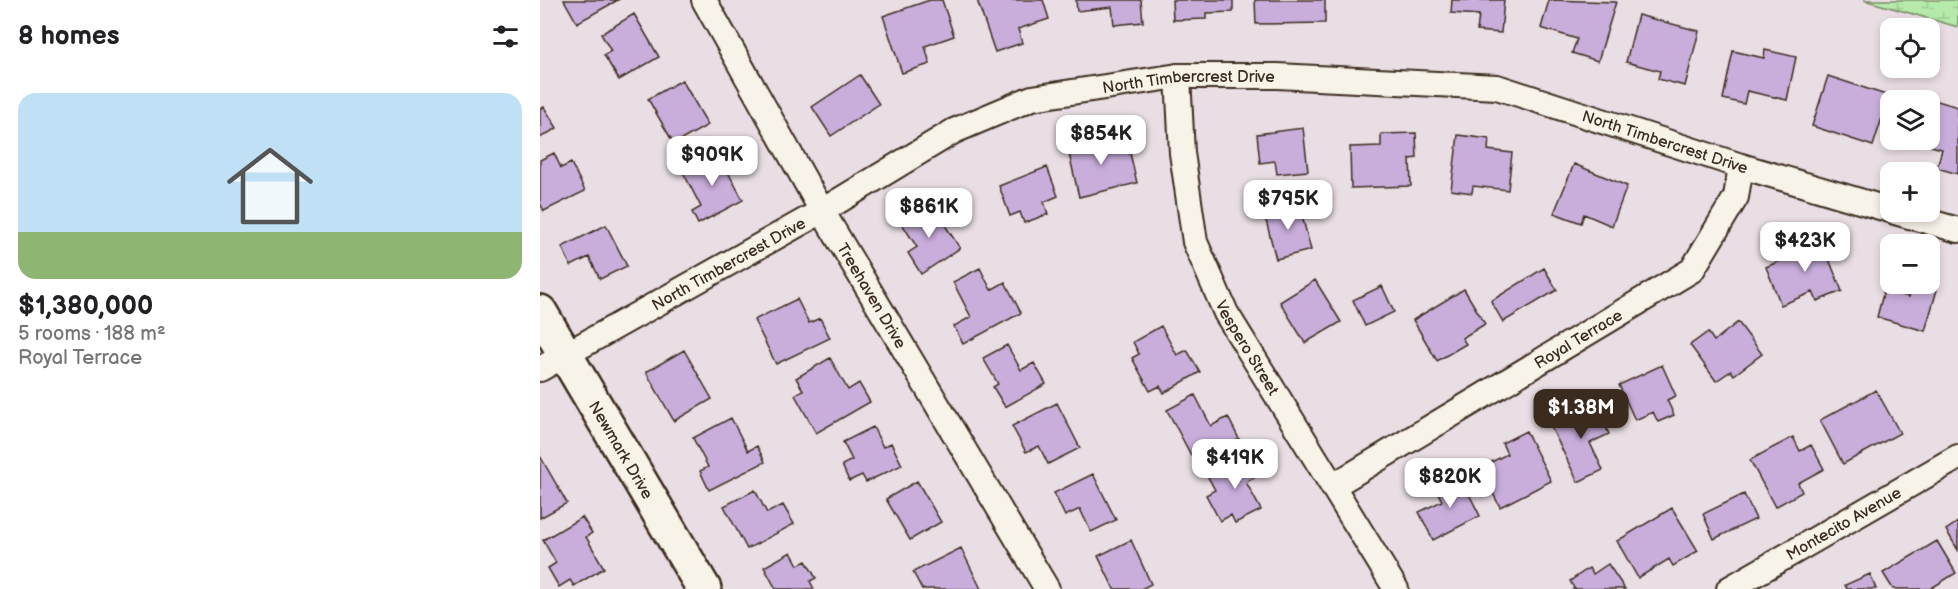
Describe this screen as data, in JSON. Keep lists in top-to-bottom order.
{
  "streets": {
    "street": [
      "North Timbercrest Drive",
      "Treehaven Drive",
      "Royal Terrace",
      "Vespero Street",
      "Newmark Drive",
      "Montecito Avenue"
    ]
  },
  "crossings": [
    ["North Timbercrest Drive", "Treehaven Drive"],
    ["North Timbercrest Drive", "Royal Terrace"],
    ["North Timbercrest Drive", "Vespero Street"],
    ["North Timbercrest Drive", "Newmark Drive"],
    ["Royal Terrace", "Vespero Street"]
  ],
  "page": {
    "heading": "8 homes",
    "map_buttons": ["+", "−"],
    "list": [
      {
        "name": "$1,380,000",
        "note": "5 rooms · 188 m² · Royal Terrace"
      }
    ],
    "price": [
      "$854K",
      "$909K",
      "$795K",
      "$861K",
      "$423K",
      "$1.38M",
      "$419K",
      "$820K"
    ]
  }
}
